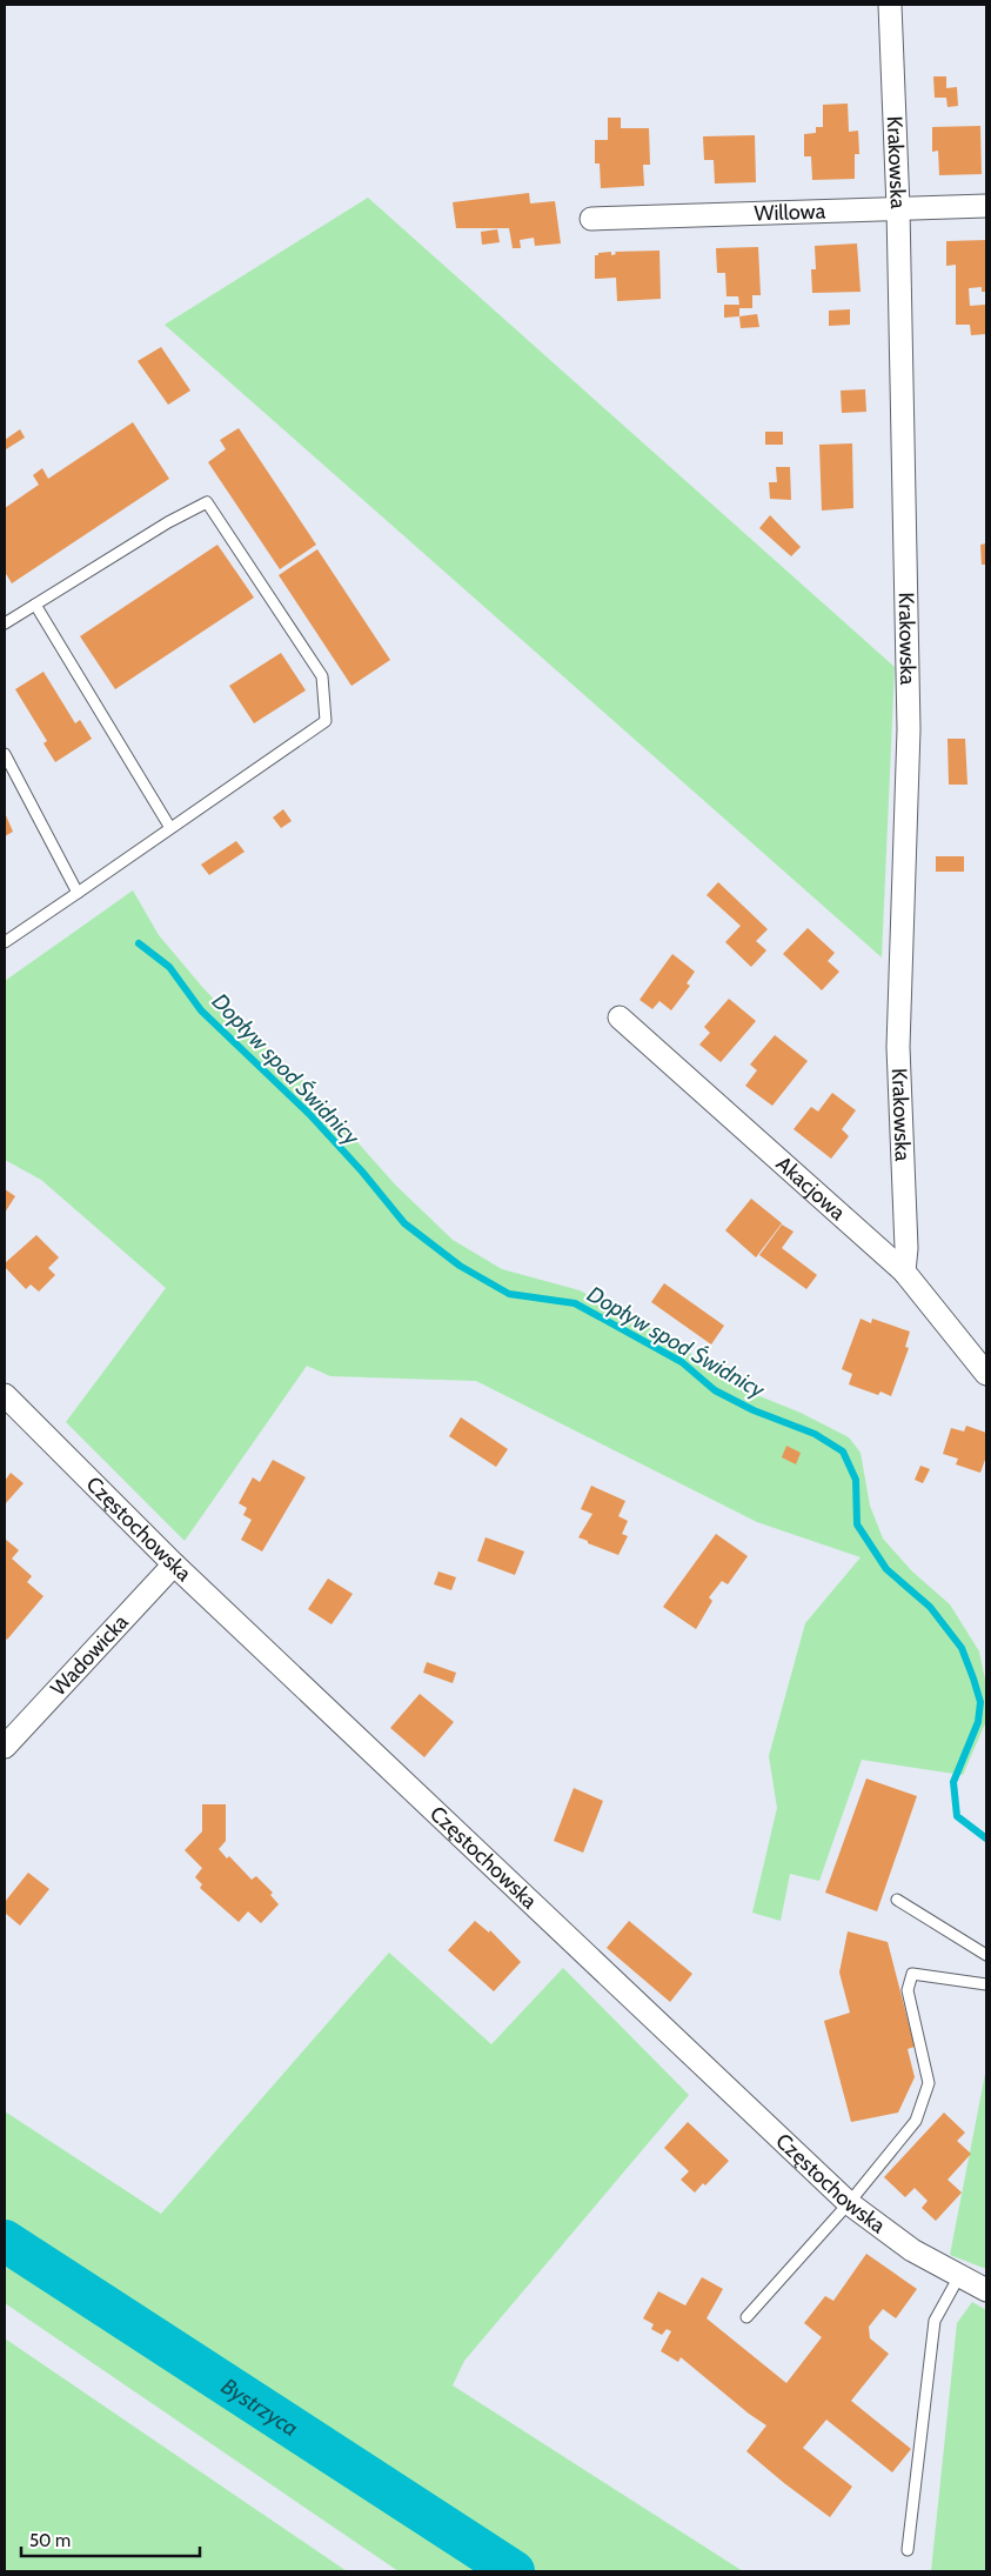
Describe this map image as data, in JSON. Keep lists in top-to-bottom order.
{
  "streets": {
    "street": [
      "Krakowska",
      "Willowa",
      "Akacjowa",
      "Częstochowska",
      "Wadowicka"
    ]
  },
  "crossings": [
    ["Krakowska", "Willowa"],
    ["Krakowska", "Akacjowa"],
    ["Częstochowska", "Wadowicka"]
  ],
  "water": ["Dopływ spod Świdnicy", "Bystrzyca"],
  "scale_bar": "50 m"
}
